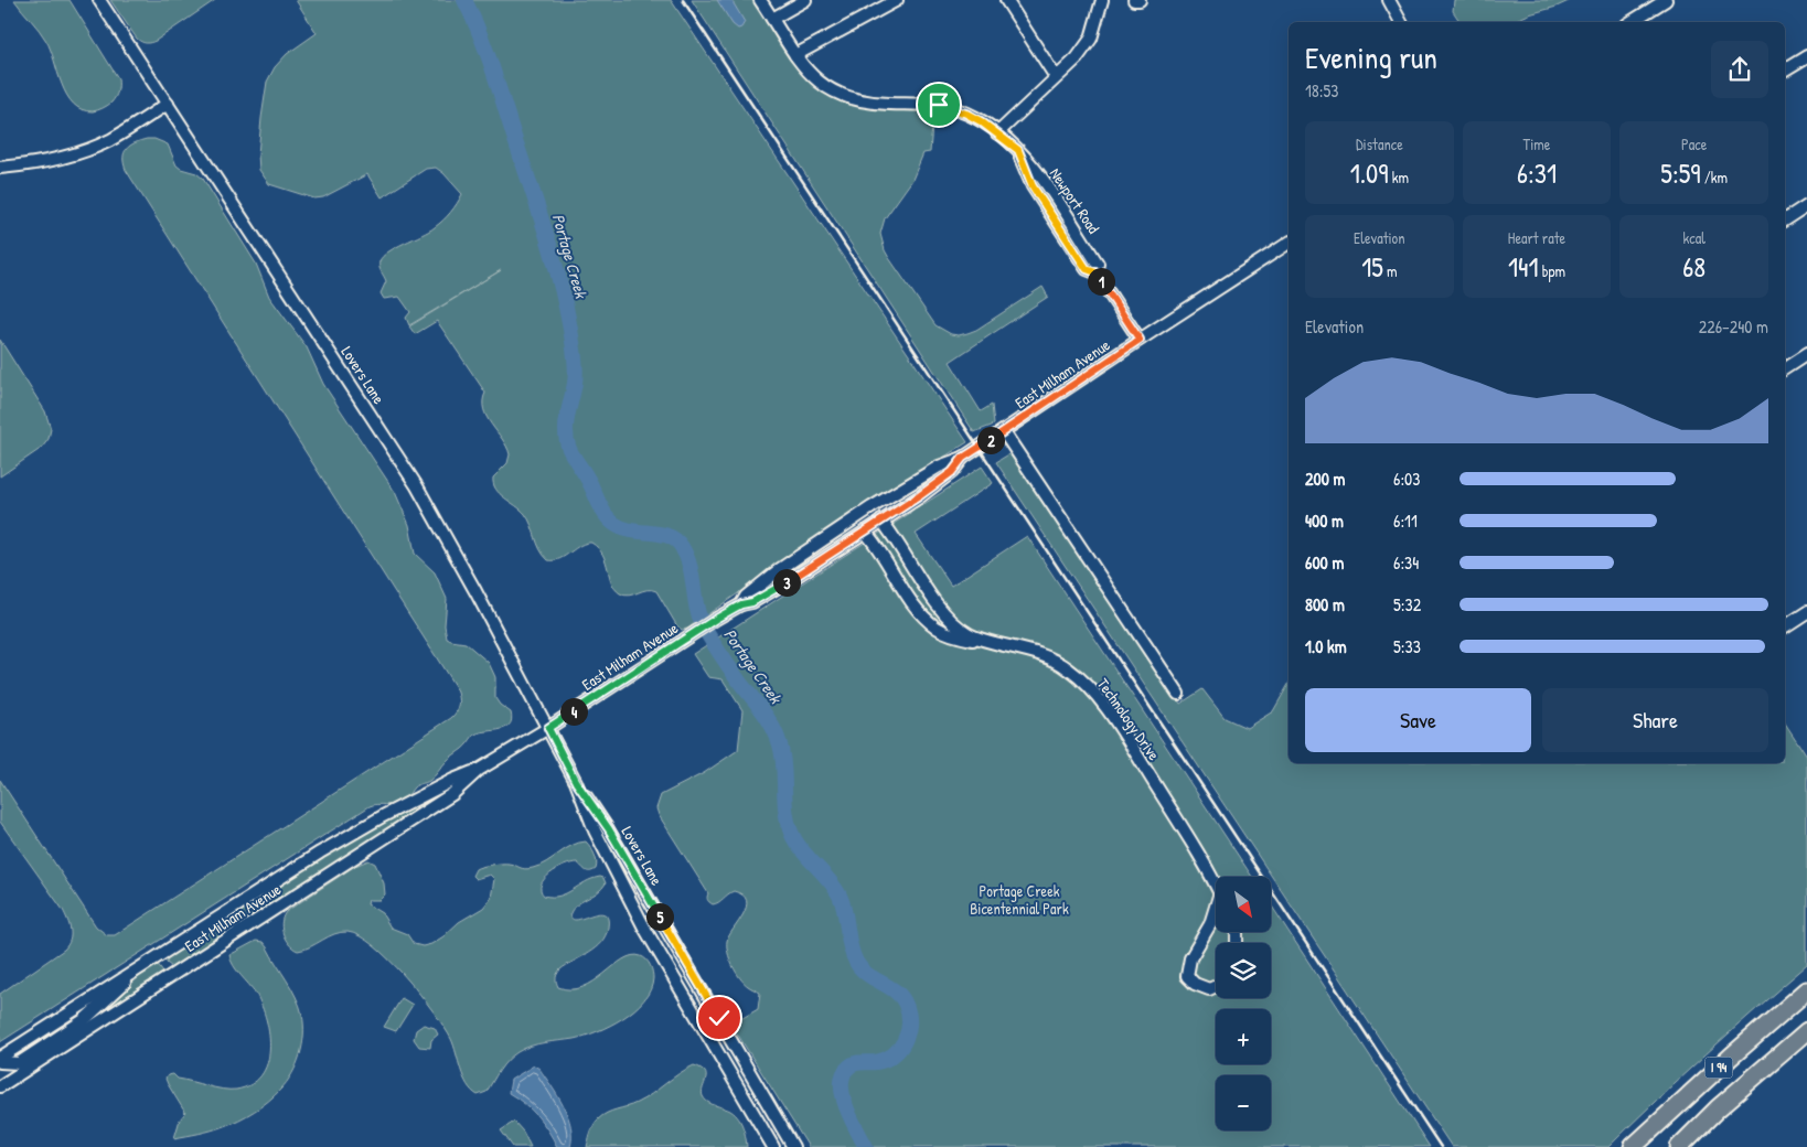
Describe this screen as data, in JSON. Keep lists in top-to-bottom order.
{
  "streets": {
    "highway": ["I 94"],
    "street": [
      "Newport Road",
      "East Milham Avenue",
      "Lovers Lane",
      "Technology Drive"
    ]
  },
  "crossings": [
    ["Newport Road", "East Milham Avenue"],
    ["East Milham Avenue", "Lovers Lane"],
    ["East Milham Avenue", "Technology Drive"]
  ],
  "water": ["Portage Creek"],
  "parks": ["Portage Creek Bicentennial Park"],
  "north": "bottom right",
  "page": {
    "heading": ["Evening run", "18:53"],
    "stats": [
      ["Distance", "1.09 km"],
      ["Time", "6:31"],
      ["Pace", "5:59 /km"],
      ["Elevation", "15 m"],
      ["Heart rate", "141 bpm"],
      ["kcal", "68"]
    ],
    "pins": [
      "1",
      "2",
      "3",
      "4",
      "5"
    ],
    "chart": ["Elevation", "226–240 m"],
    "list": [
      {
        "name": "200 m",
        "note": "6:03"
      },
      {
        "name": "400 m",
        "note": "6:11"
      },
      {
        "name": "600 m",
        "note": "6:34"
      },
      {
        "name": "800 m",
        "note": "5:32"
      },
      {
        "name": "1.0 km",
        "note": "5:33"
      }
    ],
    "buttons": ["Save", "Share"],
    "map_buttons": ["+", "−"]
  }
}
